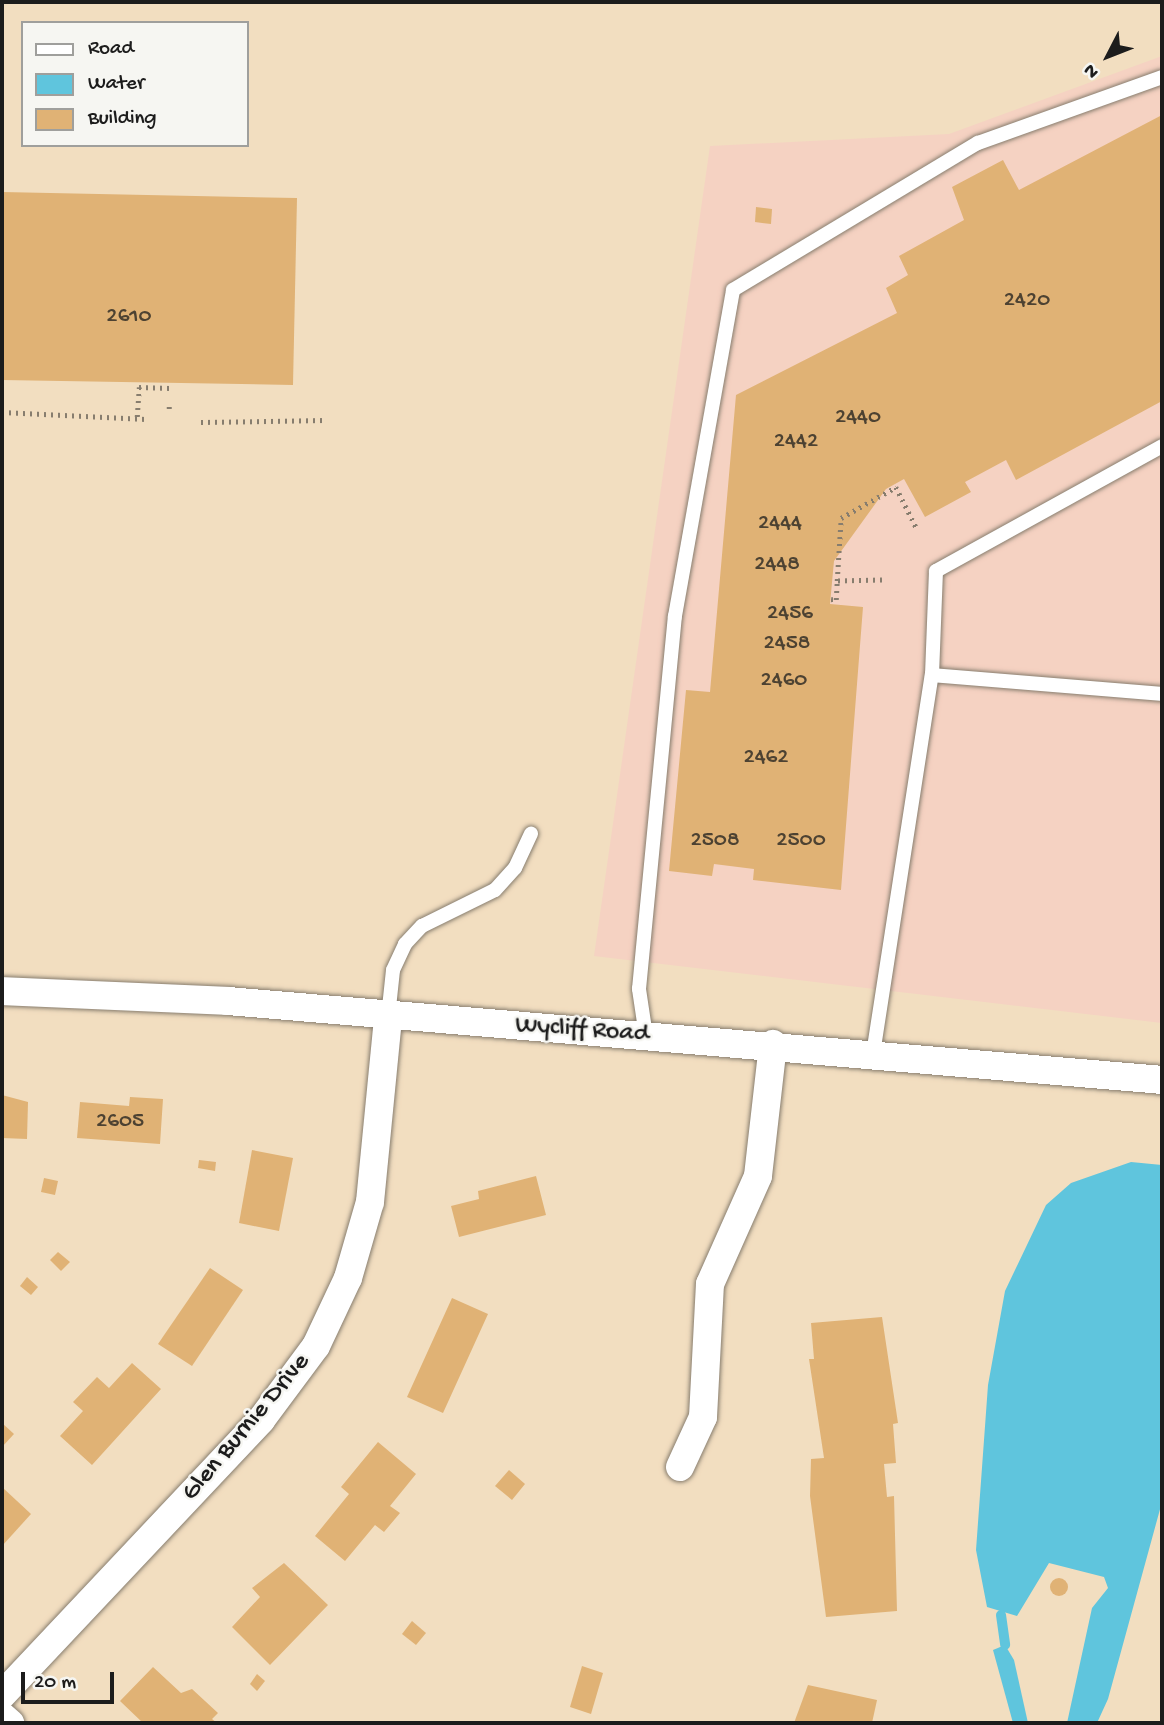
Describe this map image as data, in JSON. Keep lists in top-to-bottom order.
{
  "streets": {
    "street": ["Wycliff Road", "Glen Burnie Drive"]
  },
  "crossings": [
    ["Wycliff Road", "Glen Burnie Drive"]
  ],
  "house_numbers": [
    "2420",
    "2610",
    "2440",
    "2442",
    "2444",
    "2448",
    "2456",
    "2458",
    "2460",
    "2462",
    "2508",
    "2500",
    "2605"
  ],
  "legend": ["Road", "Water", "Building"],
  "scale_bar": "20 m",
  "north": "bottom left"
}
